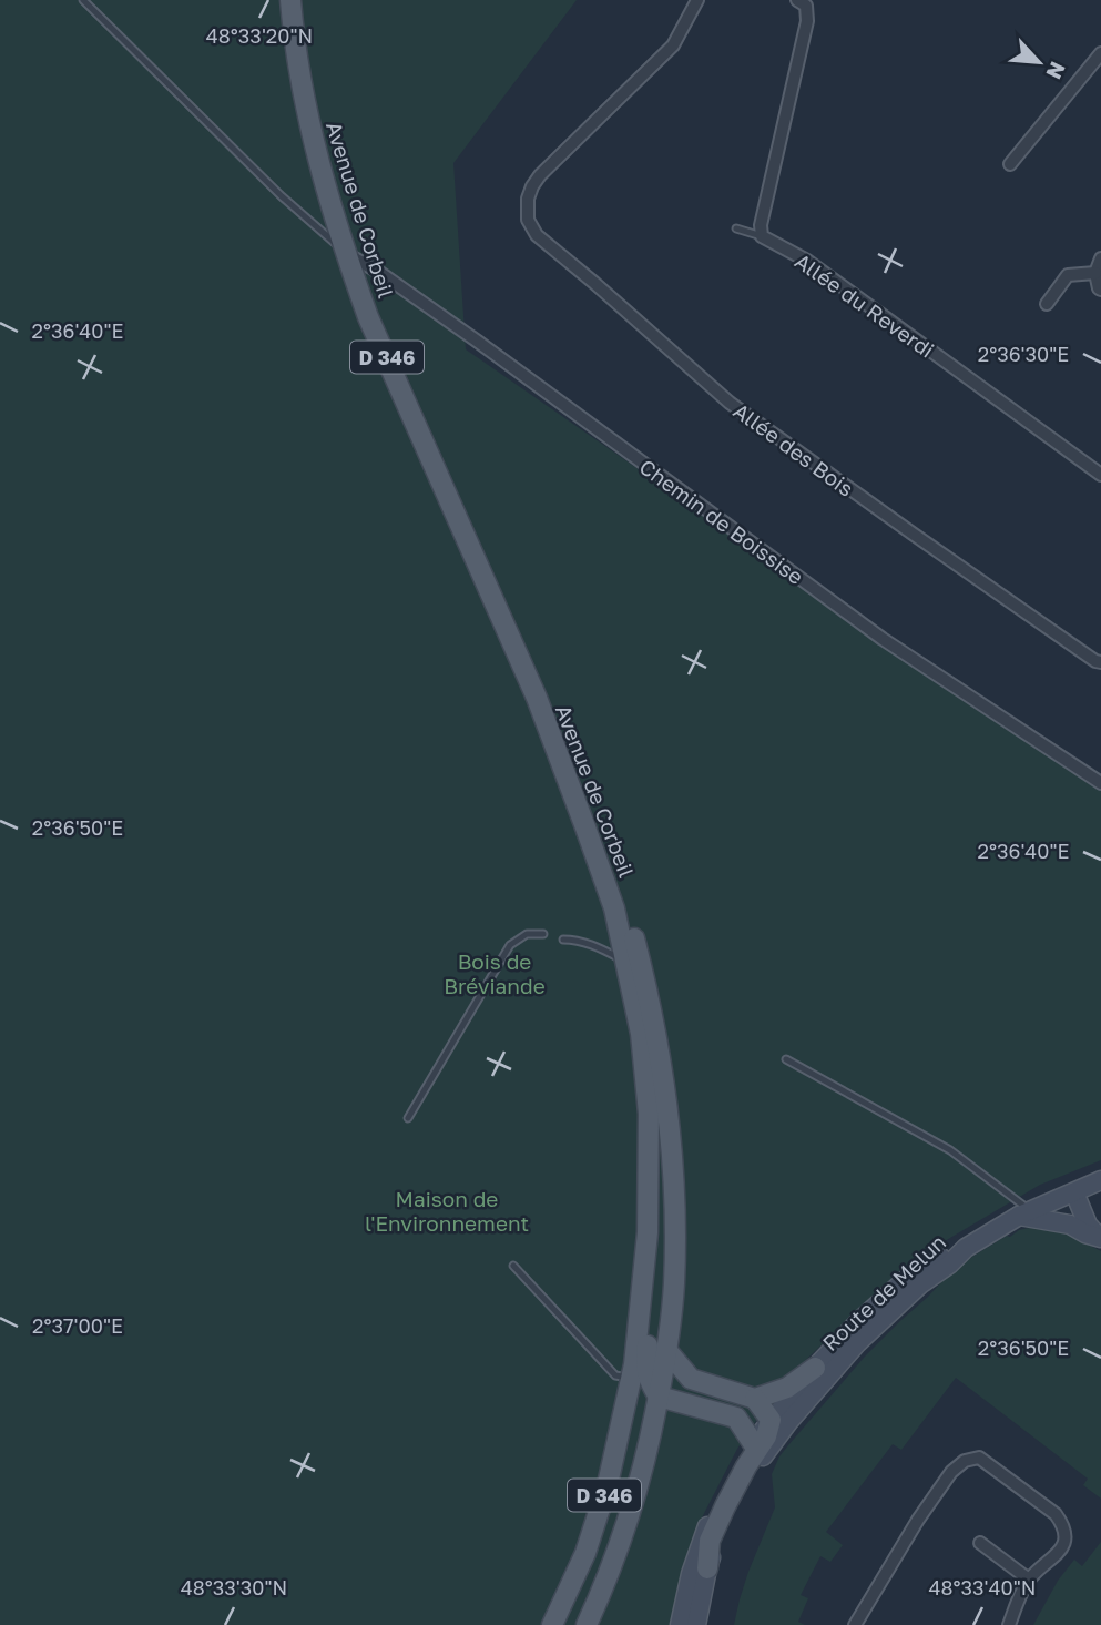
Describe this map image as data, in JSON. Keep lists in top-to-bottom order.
{
  "streets": {
    "main road": ["Avenue de Corbeil", "D 346"],
    "street": [
      "Allée du Reverdi",
      "Allée des Bois",
      "Chemin de Boissise",
      "Route de Melun"
    ]
  },
  "crossings": [
    ["Avenue de Corbeil", "D 346"],
    ["Avenue de Corbeil", "Chemin de Boissise"]
  ],
  "parks": ["Bois de Bréviande", "Maison de l'Environnement"],
  "north": "bottom right",
  "coordinates": [
    "48°33'20\"N",
    "2°36'40\"E",
    "2°36'30\"E",
    "2°36'50\"E",
    "2°37'00\"E",
    "48°33'30\"N",
    "48°33'40\"N"
  ]
}
